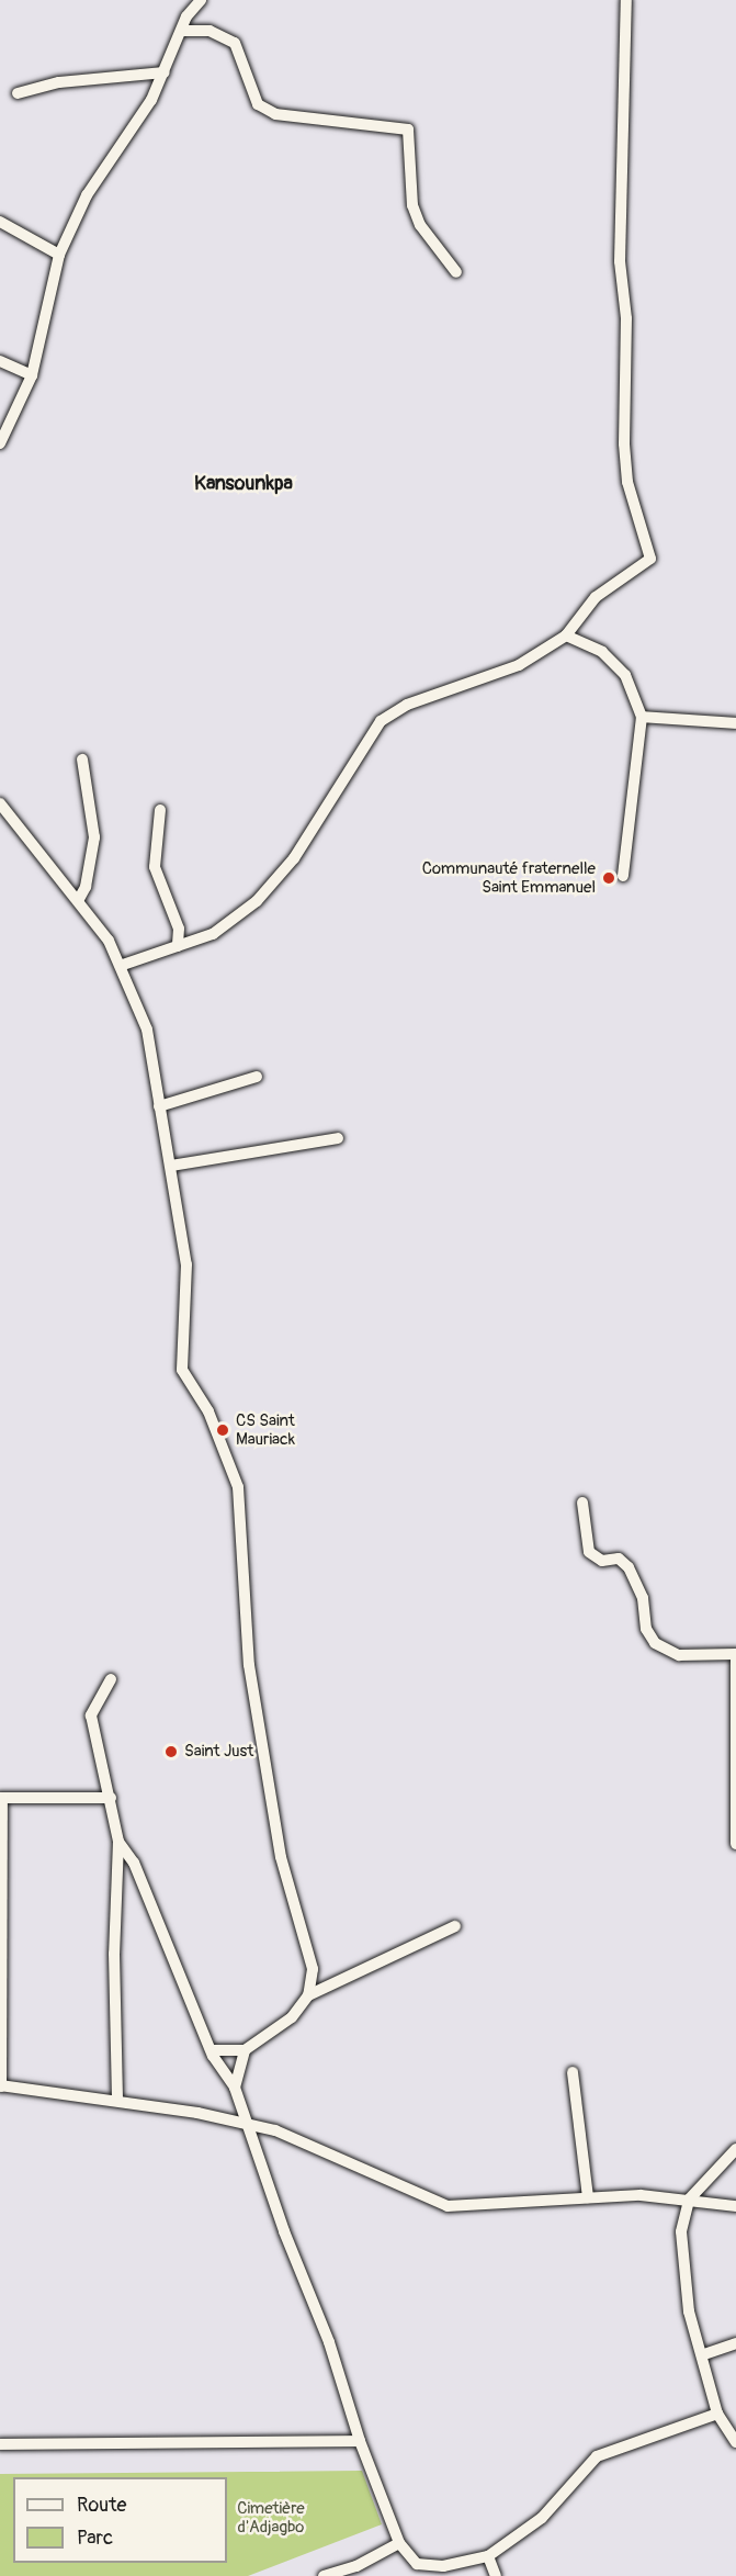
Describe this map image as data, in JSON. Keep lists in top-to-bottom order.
{
  "districts": ["Kansounkpa"],
  "parks": ["Cimetière d'Adjagbo"],
  "places": ["Communauté fraternelle Saint Emmanuel", "CS Saint Mauriack", "Saint Just"],
  "legend": ["Route", "Parc"]
}
